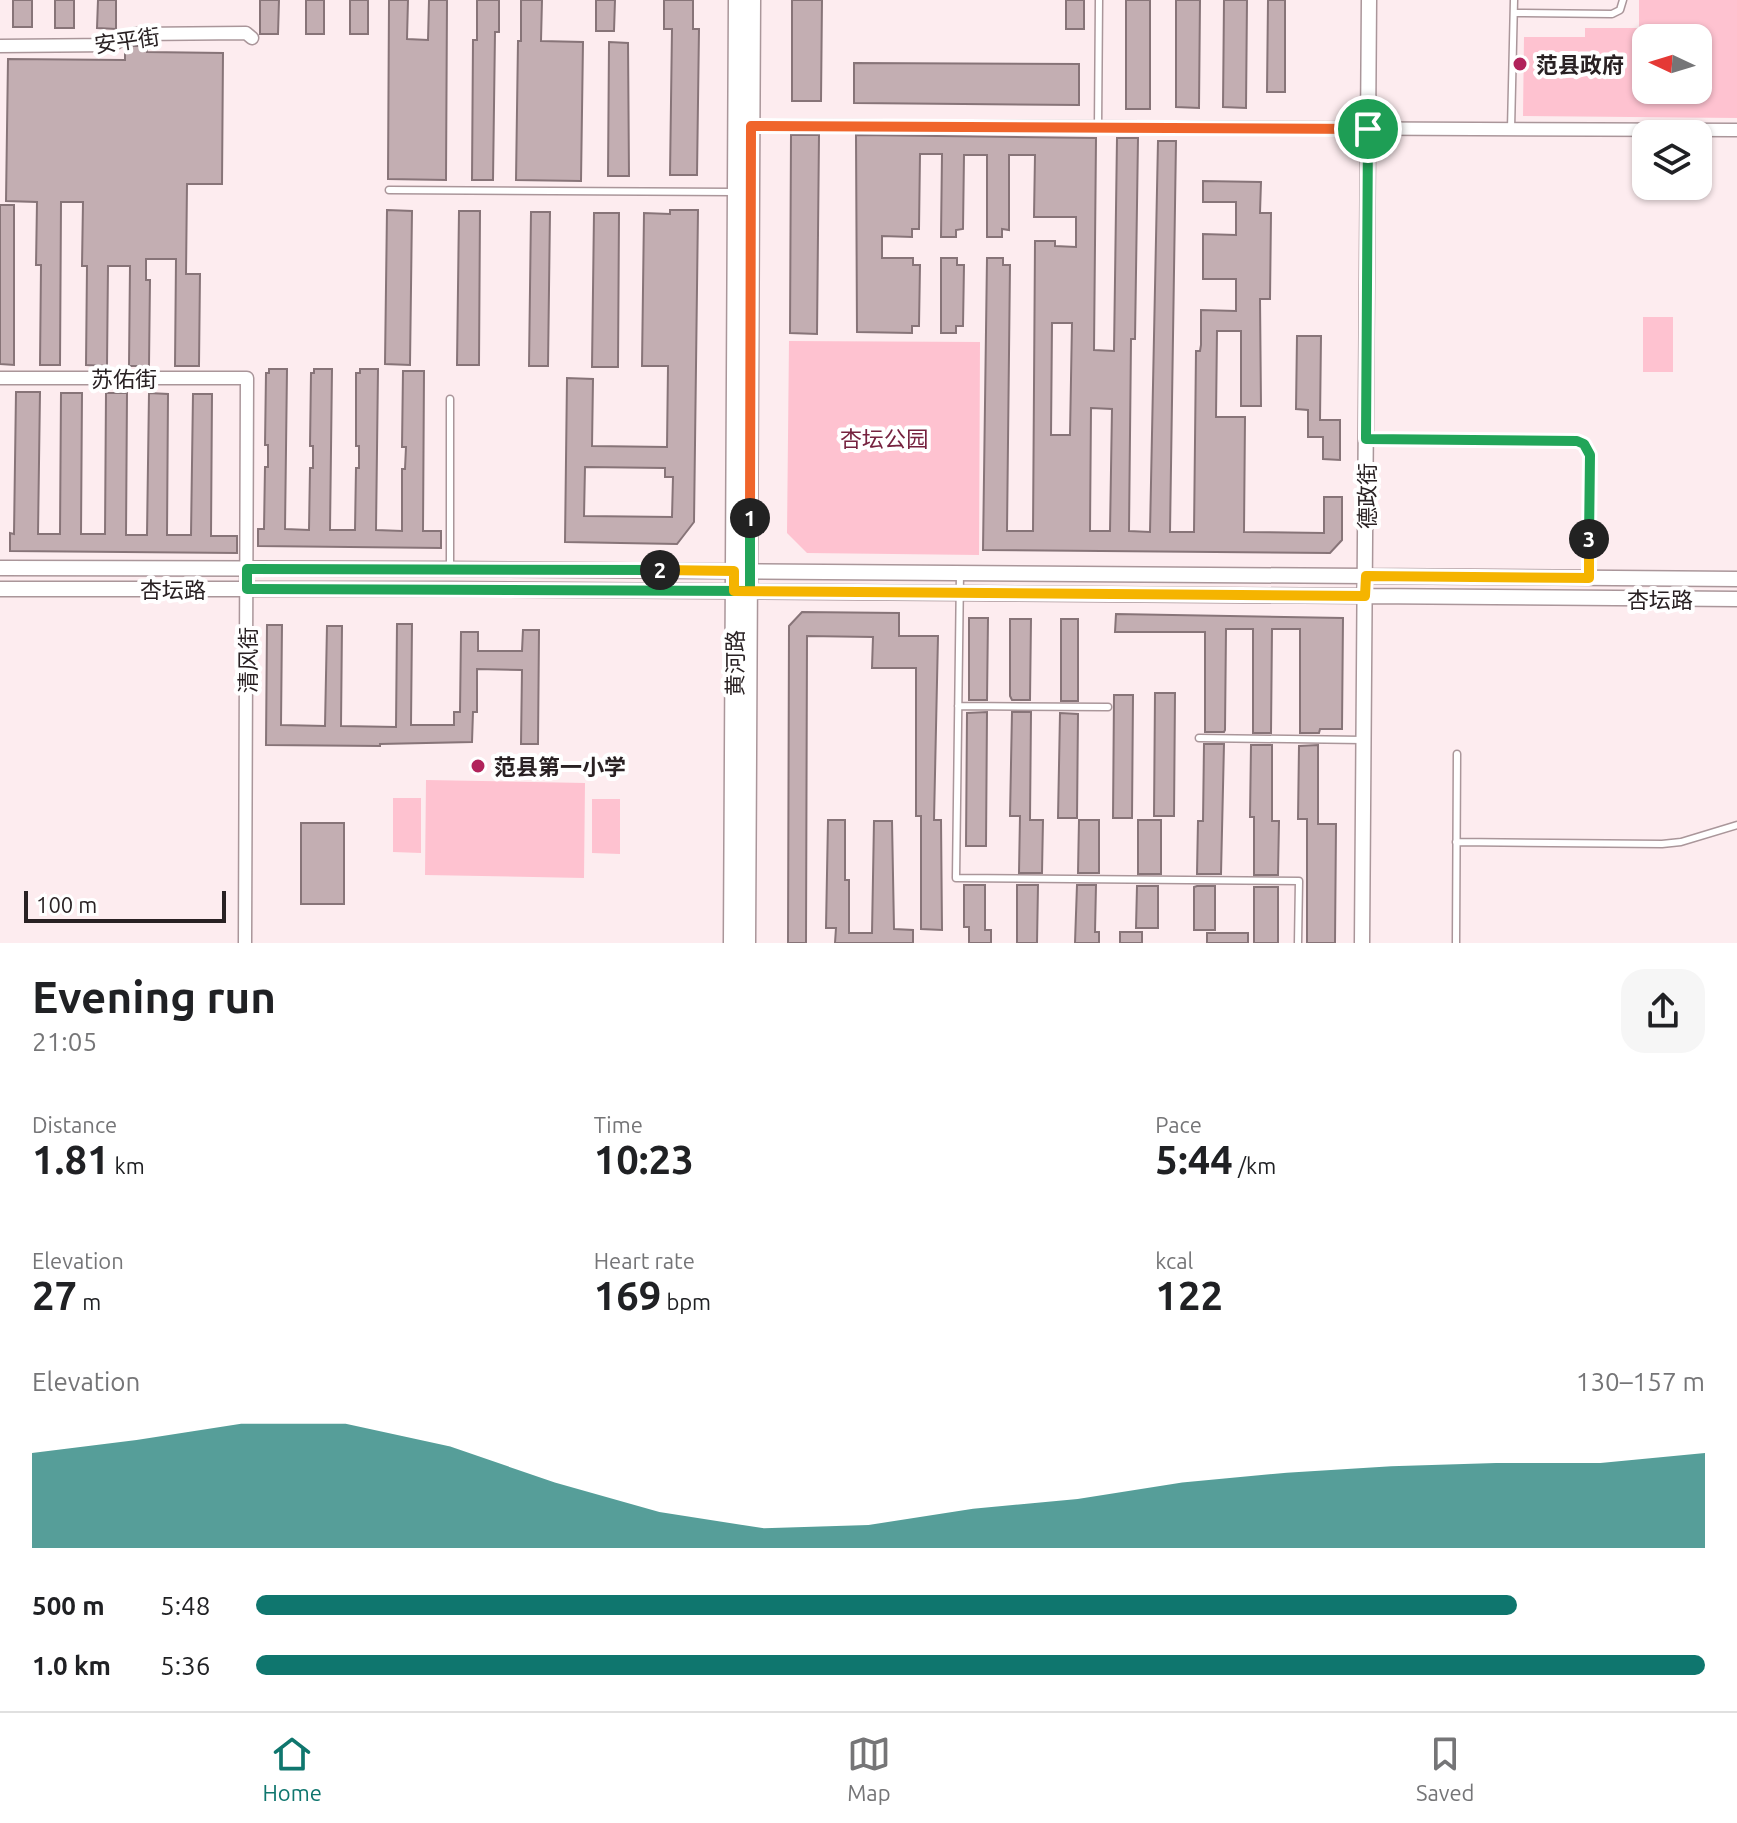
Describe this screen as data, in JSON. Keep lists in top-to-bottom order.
{
  "streets": {
    "main road": ["黄河路"],
    "street": [
      "安平街",
      "苏佑街",
      "德政街",
      "杏坛路",
      "清风街"
    ]
  },
  "crossings": [
    ["苏佑街", "清风街"],
    ["德政街", "杏坛路"],
    ["杏坛路", "清风街"],
    ["杏坛路", "黄河路"]
  ],
  "parks": ["杏坛公园"],
  "places": ["范县政府", "范县第一小学"],
  "scale_bar": "100 m",
  "north": "left",
  "page": {
    "pins": ["1", "3", "2"],
    "scale": "100 m",
    "heading": ["Evening run", "21:05"],
    "stats": [
      ["Distance", "1.81 km"],
      ["Time", "10:23"],
      ["Pace", "5:44 /km"],
      ["Elevation", "27 m"],
      ["Heart rate", "169 bpm"],
      ["kcal", "122"]
    ],
    "chart": ["Elevation", "130–157 m"],
    "list": [
      {
        "name": "500 m",
        "note": "5:48"
      },
      {
        "name": "1.0 km",
        "note": "5:36"
      }
    ],
    "tabs": ["Home", "Map", "Saved"]
  }
}
